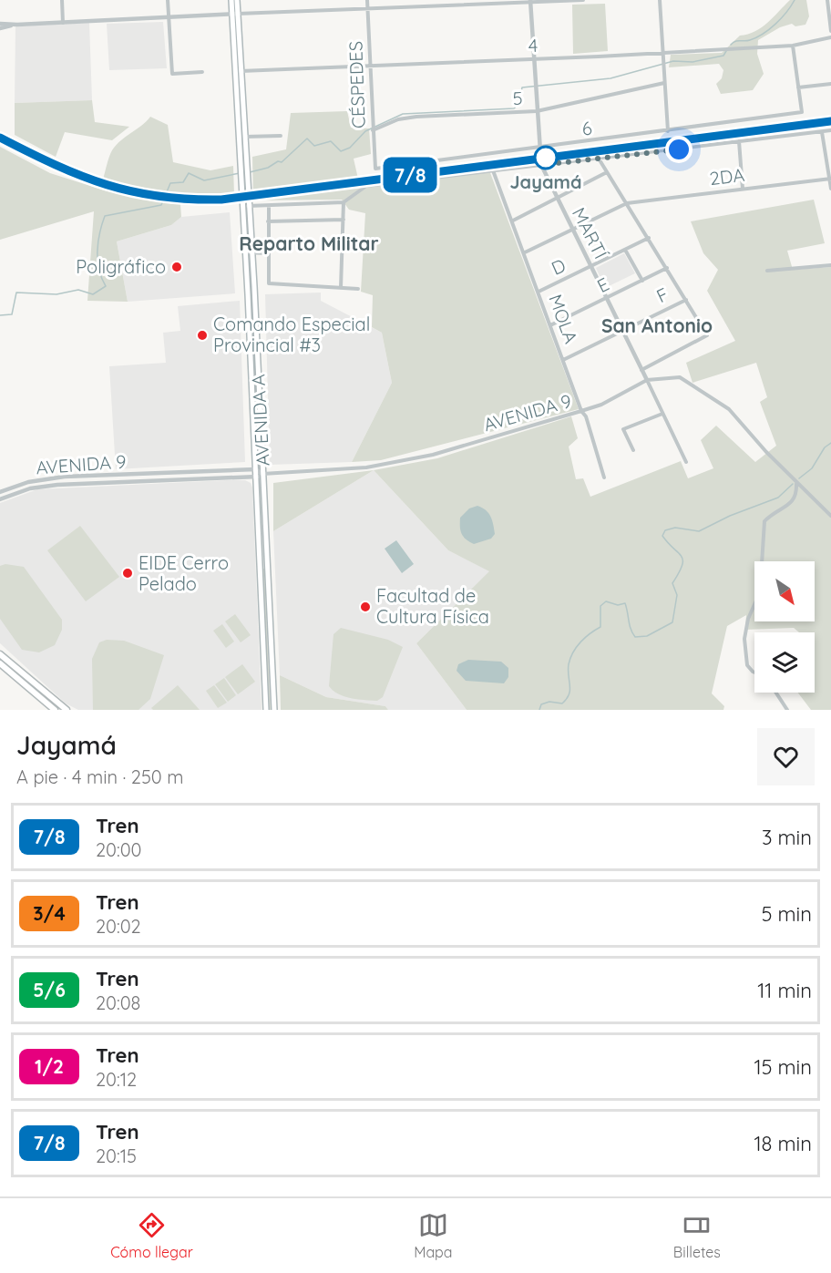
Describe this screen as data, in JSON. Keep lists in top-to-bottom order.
{
  "streets": {
    "main road": ["AVENIDA A"],
    "street": [
      "4",
      "CÉSPEDES",
      "5",
      "6",
      "2DA",
      "MARTÍ",
      "D",
      "E",
      "F",
      "MOLA",
      "AVENIDA 9"
    ]
  },
  "crossings": [
    ["4", "CÉSPEDES"],
    ["4", "MARTÍ"],
    ["4", "AVENIDA A"],
    ["CÉSPEDES", "5"],
    ["CÉSPEDES", "6"],
    ["5", "MARTÍ"],
    ["6", "MARTÍ"],
    ["2DA", "MARTÍ"],
    ["2DA", "MOLA"],
    ["MARTÍ", "D"],
    ["MARTÍ", "E"],
    ["MARTÍ", "F"],
    ["MARTÍ", "AVENIDA 9"],
    ["D", "MOLA"],
    ["E", "MOLA"],
    ["F", "MOLA"],
    ["MOLA", "AVENIDA 9"],
    ["AVENIDA 9", "AVENIDA A"]
  ],
  "districts": ["Reparto Militar", "San Antonio"],
  "places": [
    "Jayamá",
    "Poligráfico",
    "Comando Especial Provincial #3",
    "EIDE Cerro Pelado",
    "Facultad de Cultura Física"
  ],
  "north": "bottom right",
  "page": {
    "on_map": "7/8",
    "heading": ["Jayamá", "A pie · 4 min · 250 m"],
    "list": [
      {
        "mark": "7/8",
        "name": "Tren",
        "note": "20:00",
        "value": "3 min"
      },
      {
        "mark": "3/4",
        "name": "Tren",
        "note": "20:02",
        "value": "5 min"
      },
      {
        "mark": "5/6",
        "name": "Tren",
        "note": "20:08",
        "value": "11 min"
      },
      {
        "mark": "1/2",
        "name": "Tren",
        "note": "20:12",
        "value": "15 min"
      },
      {
        "mark": "7/8",
        "name": "Tren",
        "note": "20:15",
        "value": "18 min"
      }
    ],
    "tabs": ["Cómo llegar", "Mapa", "Billetes"]
  }
}
